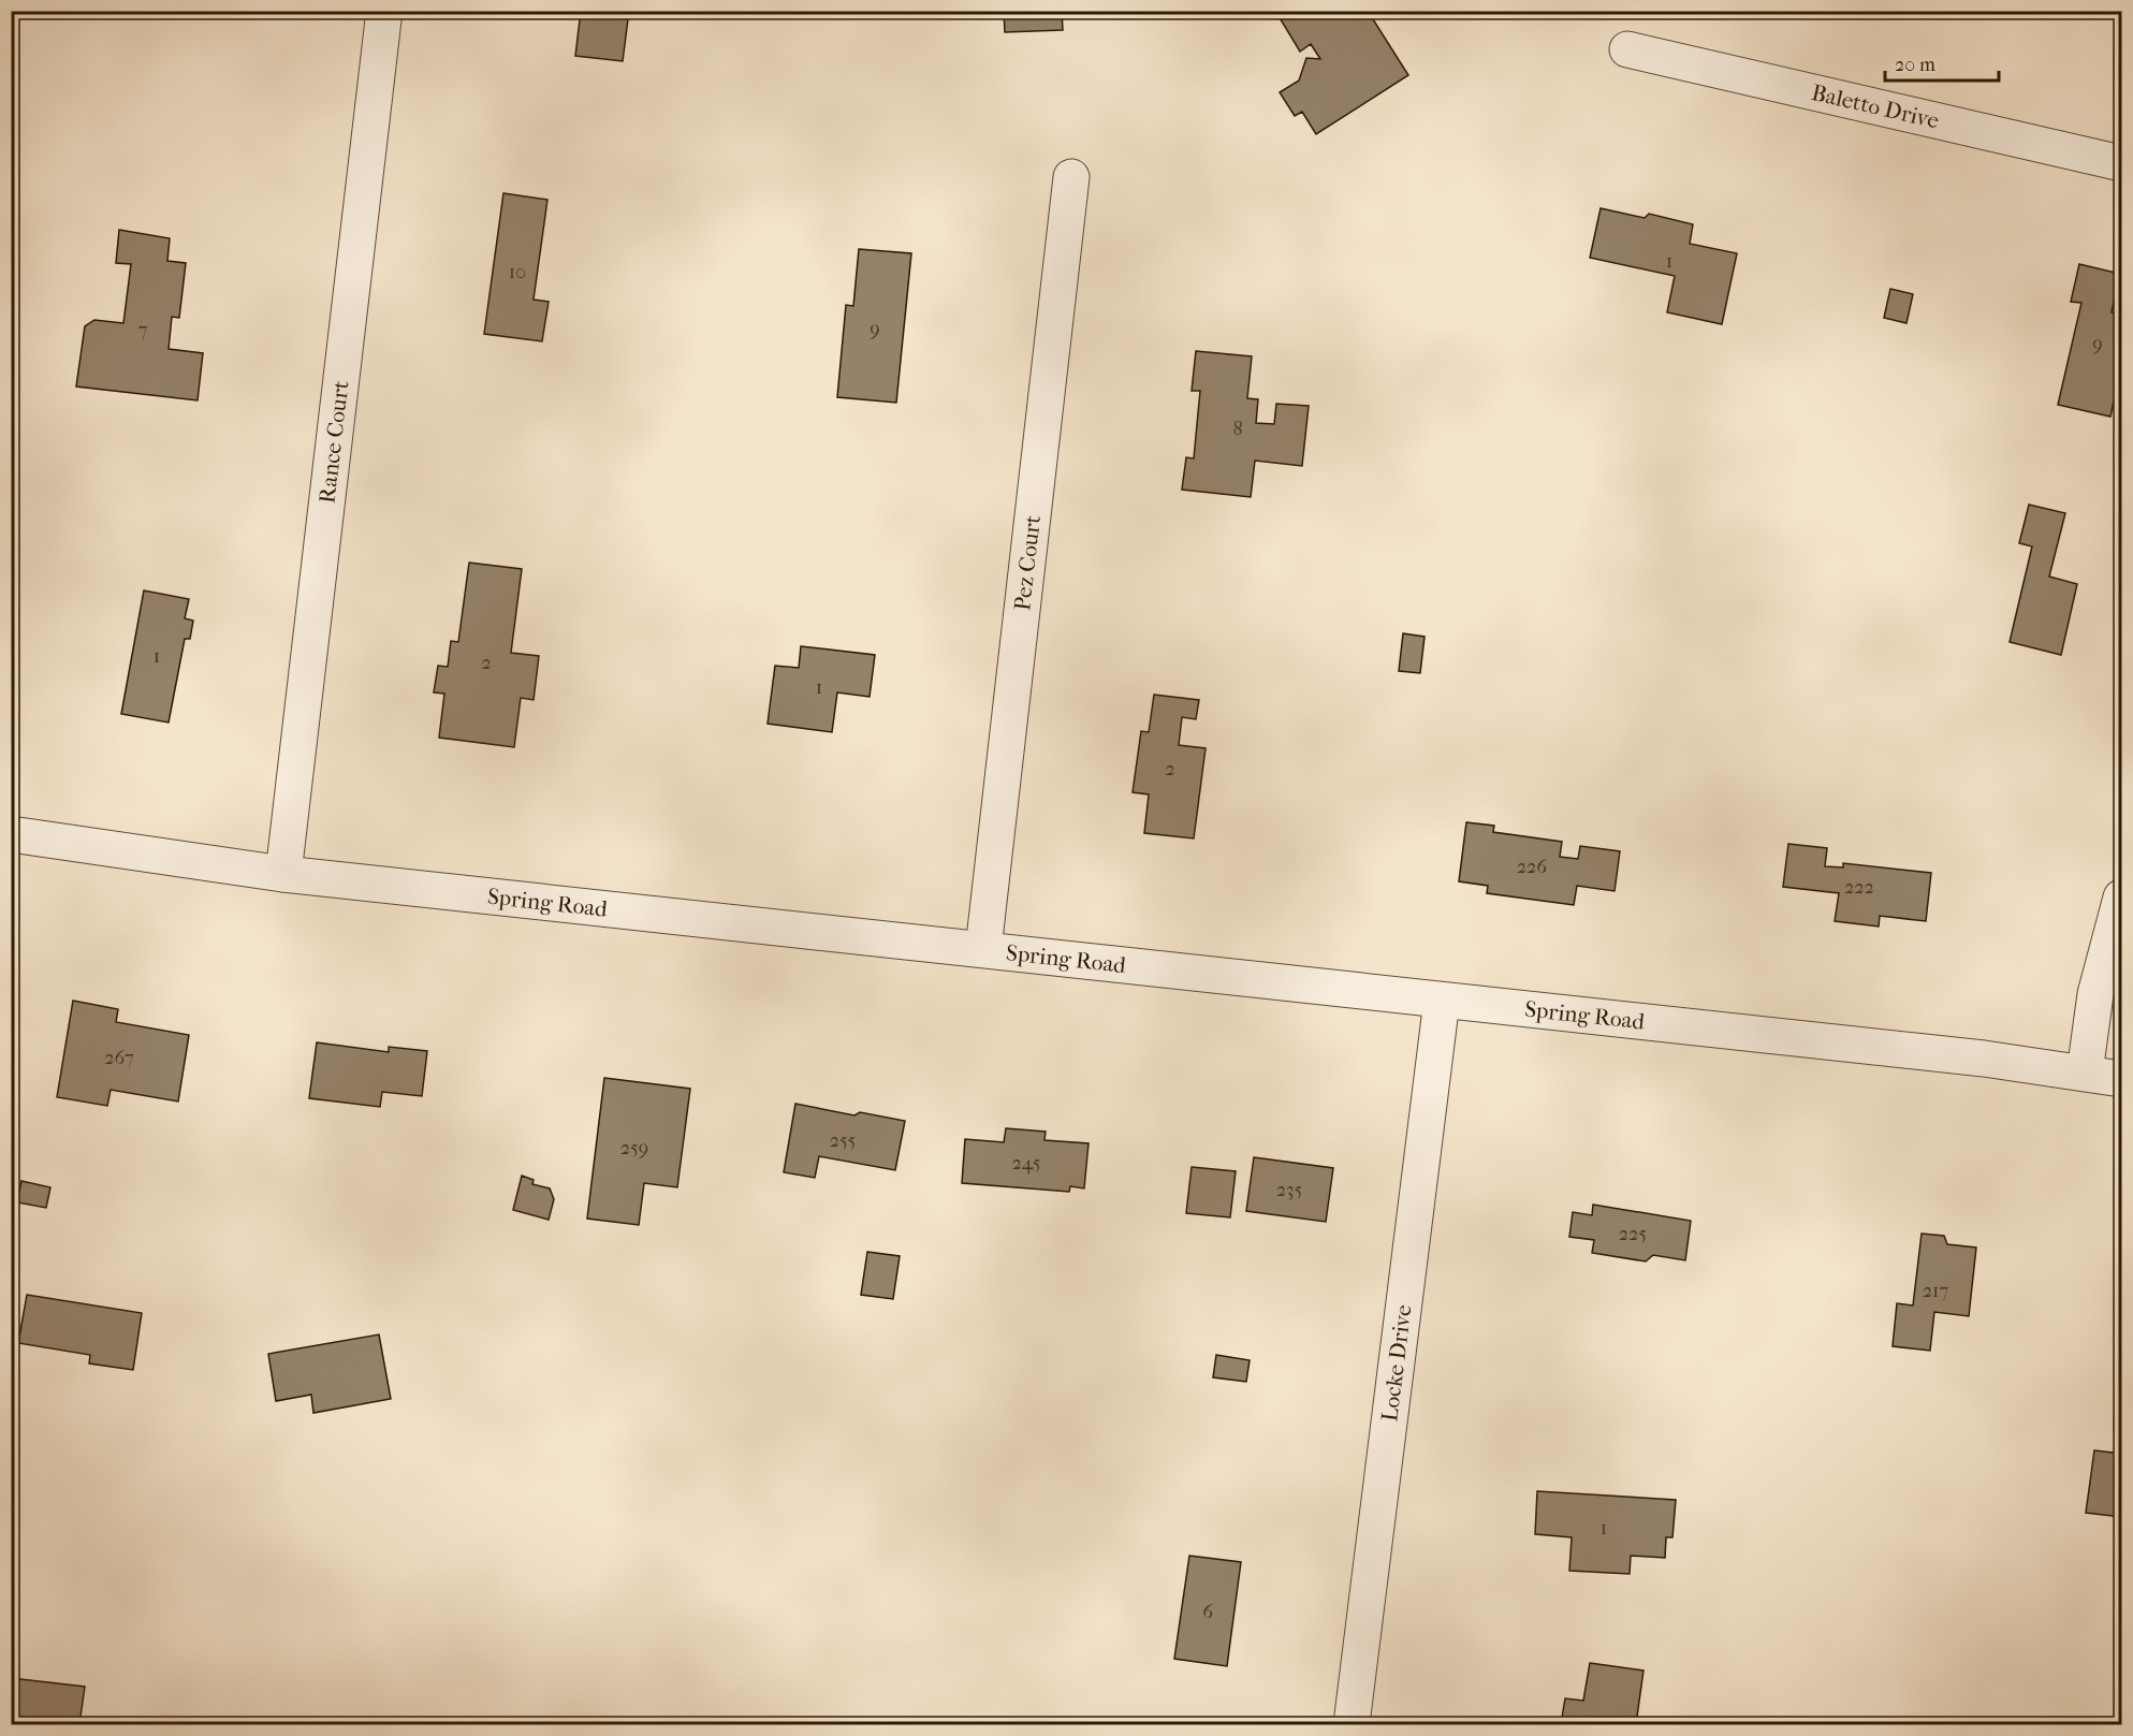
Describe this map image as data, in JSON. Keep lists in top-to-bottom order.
{
  "streets": {
    "street": [
      "Baletto Drive",
      "Rance Court",
      "Pez Court",
      "Spring Road",
      "Locke Drive"
    ]
  },
  "crossings": [
    ["Rance Court", "Spring Road"],
    ["Pez Court", "Spring Road"],
    ["Spring Road", "Locke Drive"]
  ],
  "house_numbers": [
    "1",
    "10",
    "9",
    "7",
    "9",
    "8",
    "1",
    "2",
    "1",
    "2",
    "226",
    "222",
    "267",
    "255",
    "259",
    "245",
    "235",
    "225",
    "217",
    "1",
    "6"
  ],
  "scale_bar": "20 m"
}
